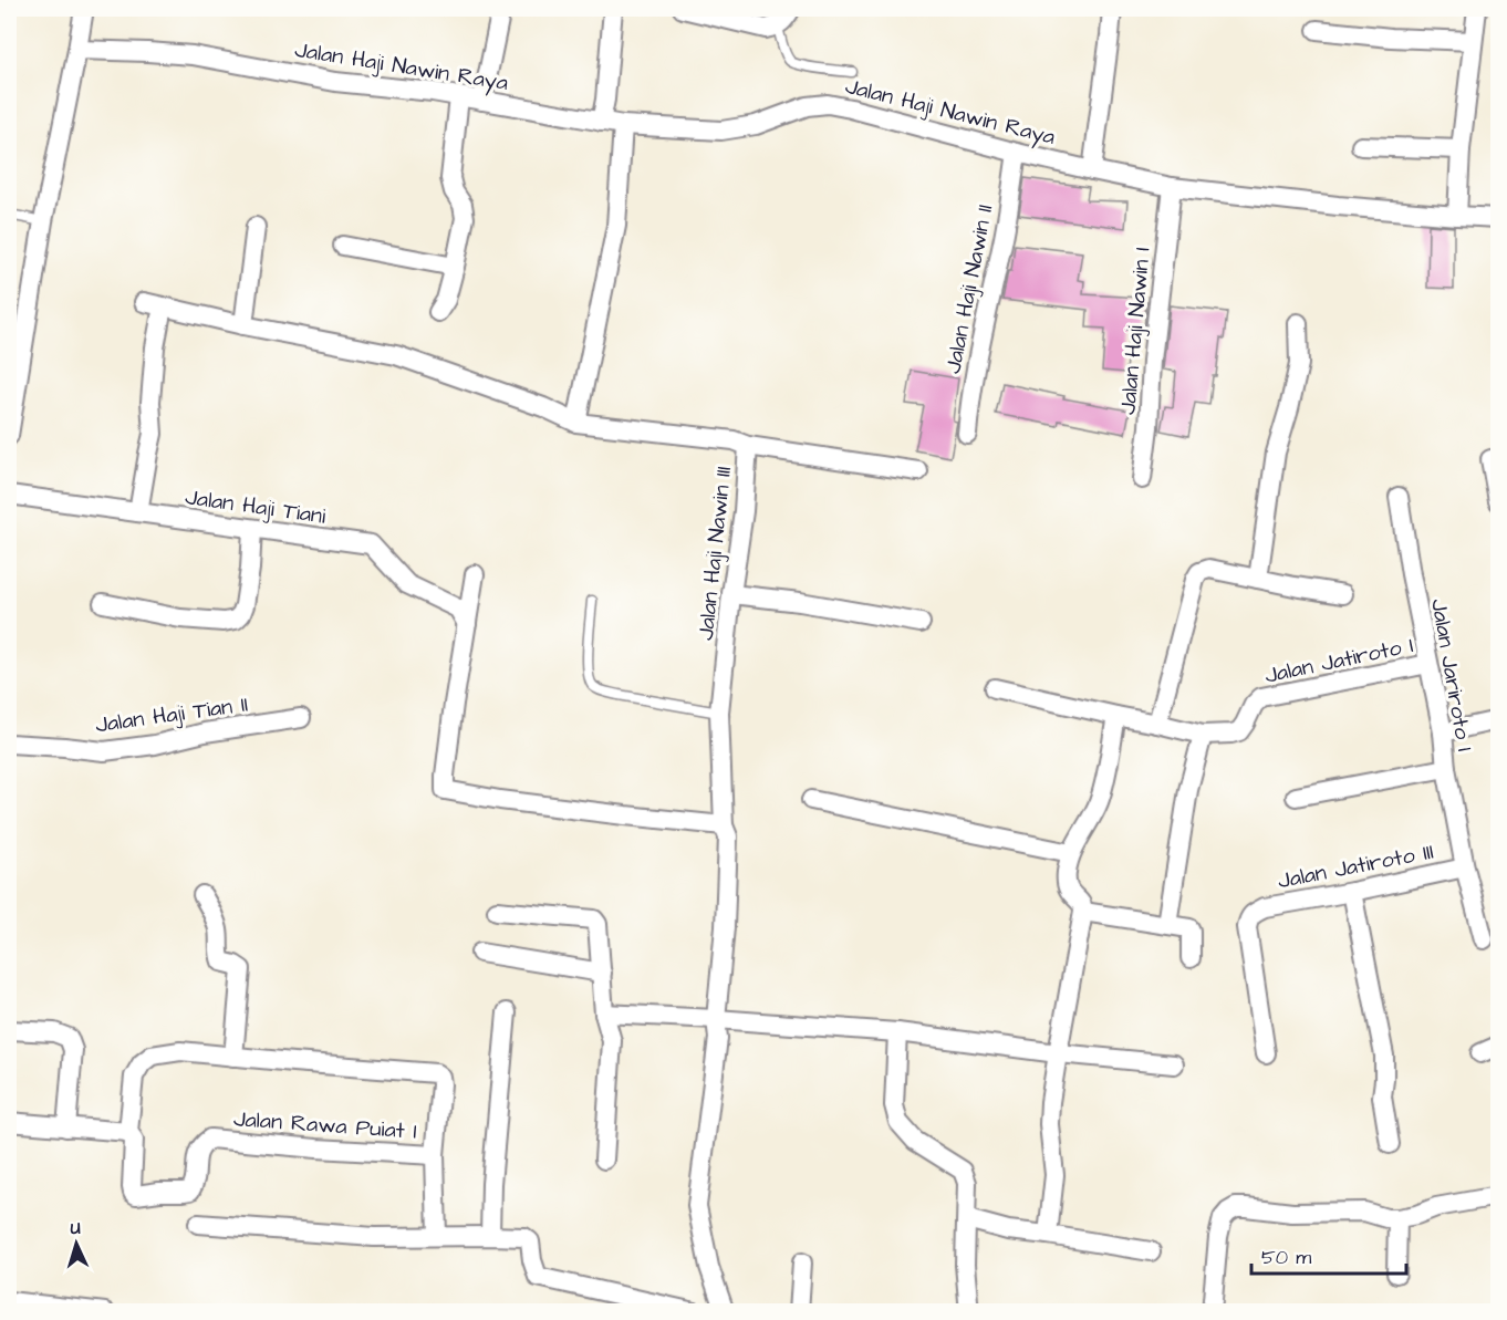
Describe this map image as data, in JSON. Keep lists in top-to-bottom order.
{
  "streets": {
    "street": [
      "Jalan Haji Nawin Raya",
      "Jalan Haji Nawin II",
      "Jalan Haji Nawin I",
      "Jalan Haji Tiani",
      "Jalan Haji Nawin III",
      "Jalan Jatiroto I",
      "Jalan Jariroto I",
      "Jalan Haji Tian II",
      "Jalan Jatiroto III",
      "Jalan Rawa Puiat I"
    ]
  },
  "crossings": [
    ["Jalan Haji Nawin Raya", "Jalan Haji Nawin II"],
    ["Jalan Haji Nawin Raya", "Jalan Haji Nawin I"],
    ["Jalan Jatiroto I", "Jalan Jariroto I"],
    ["Jalan Jariroto I", "Jalan Jatiroto III"]
  ],
  "scale_bar": "50 m",
  "north": "top"
}
